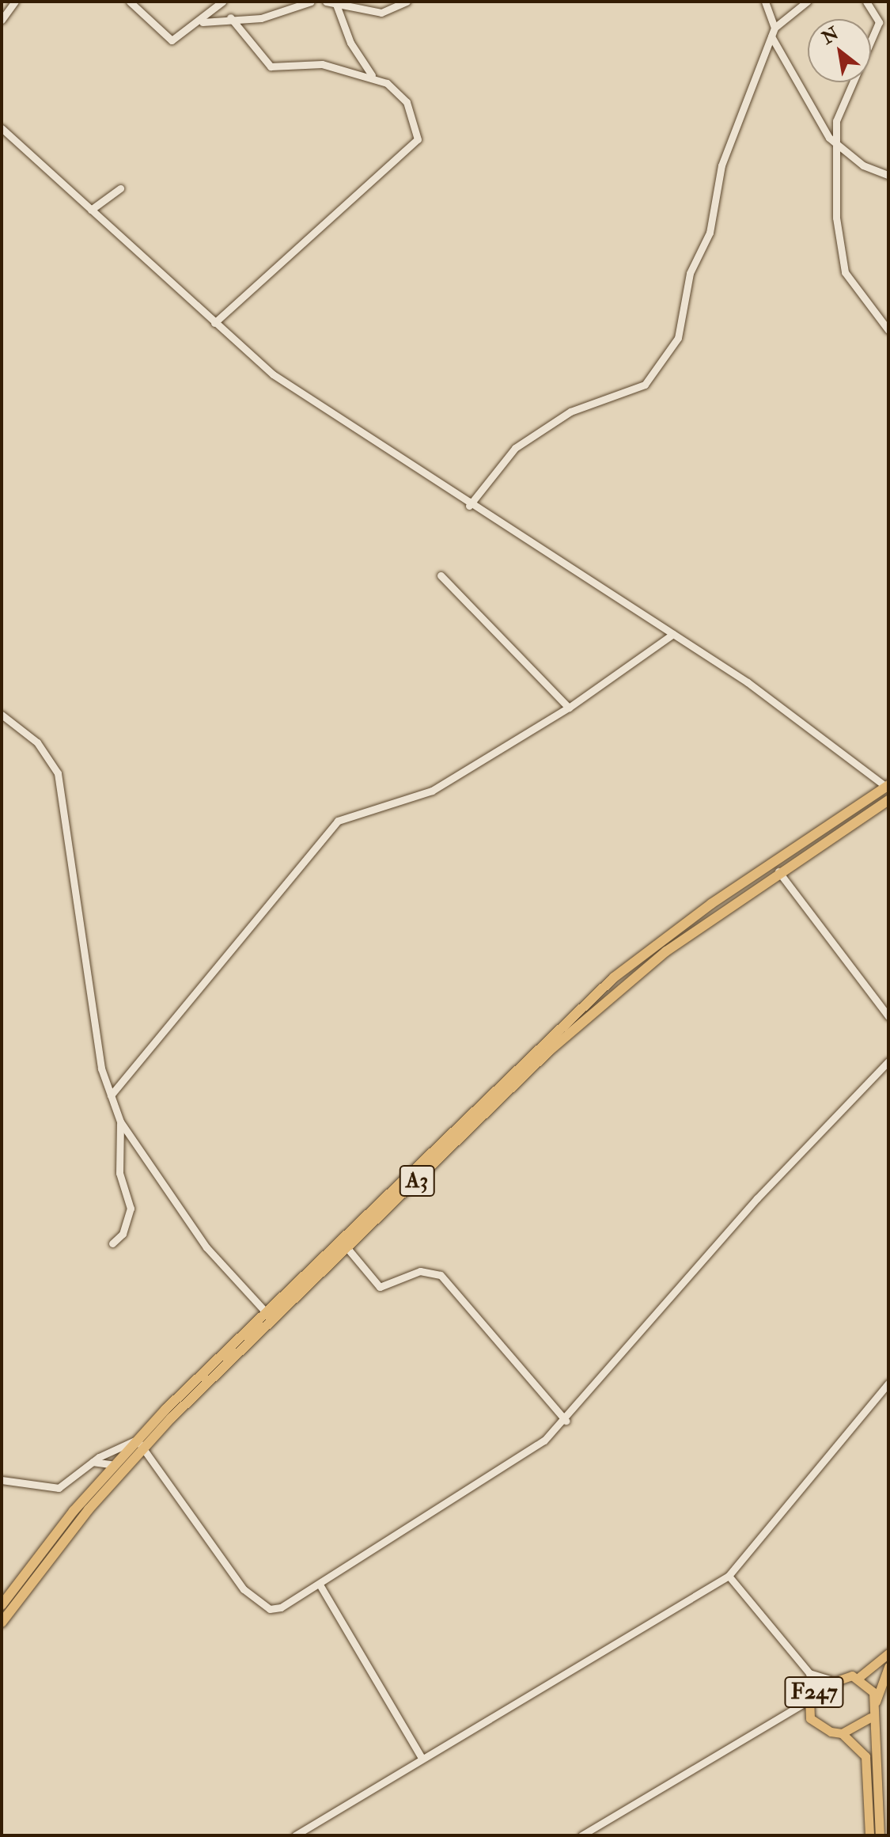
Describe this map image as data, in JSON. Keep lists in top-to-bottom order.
{
  "streets": {
    "highway": ["A3"],
    "main road": ["F247"]
  },
  "north": "top left"
}
